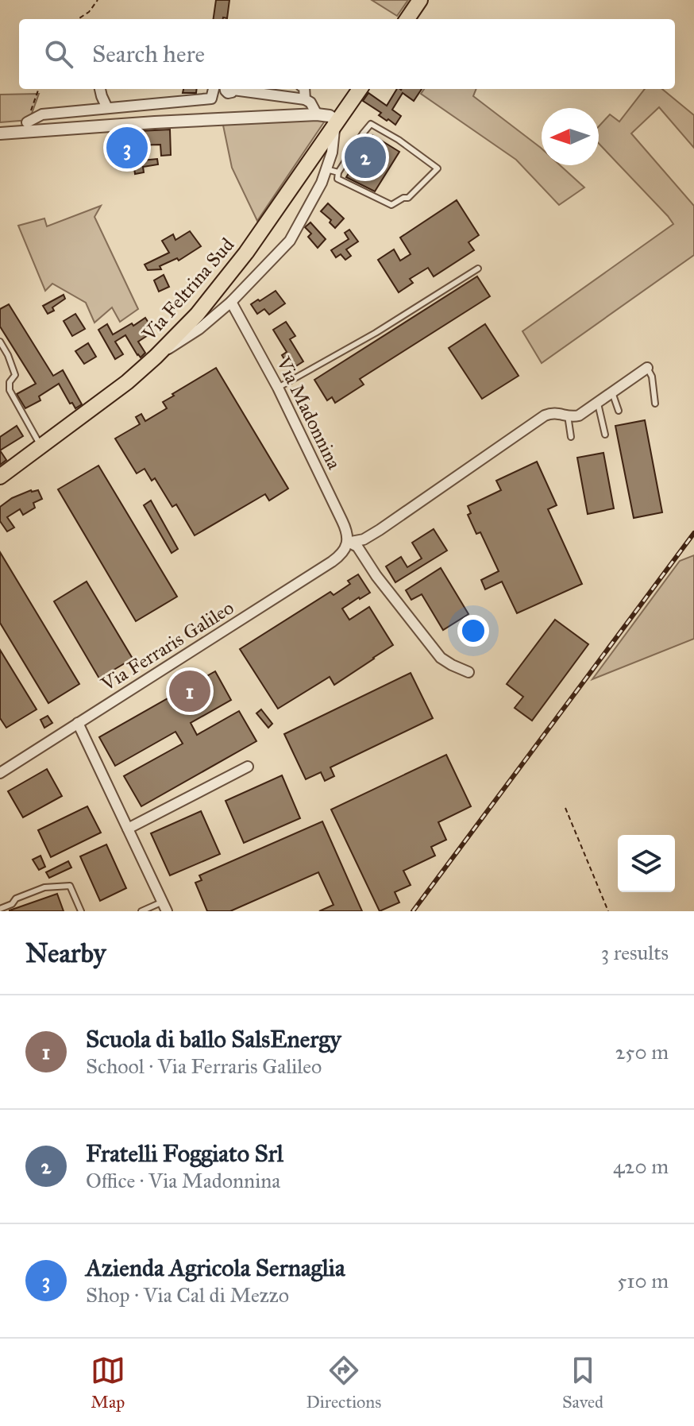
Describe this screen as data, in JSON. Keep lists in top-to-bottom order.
{
  "streets": {
    "main road": ["Via Feltrina Sud"],
    "street": ["Via Madonnina", "Via Ferraris Galileo"]
  },
  "crossings": [
    ["Via Madonnina", "Via Ferraris Galileo"]
  ],
  "north": "left",
  "page": {
    "search": "Search here",
    "pins": ["3", "2", "1"],
    "heading": ["Nearby", "3 results"],
    "list": [
      {
        "mark": "1",
        "name": "Scuola di ballo SalsEnergy",
        "note": "School · Via Ferraris Galileo",
        "value": "250 m"
      },
      {
        "mark": "2",
        "name": "Fratelli Foggiato Srl",
        "note": "Office · Via Madonnina",
        "value": "420 m"
      },
      {
        "mark": "3",
        "name": "Azienda Agricola Sernaglia",
        "note": "Shop · Via Cal di Mezzo",
        "value": "510 m"
      }
    ],
    "nav": ["Map", "Directions", "Saved"]
  }
}
